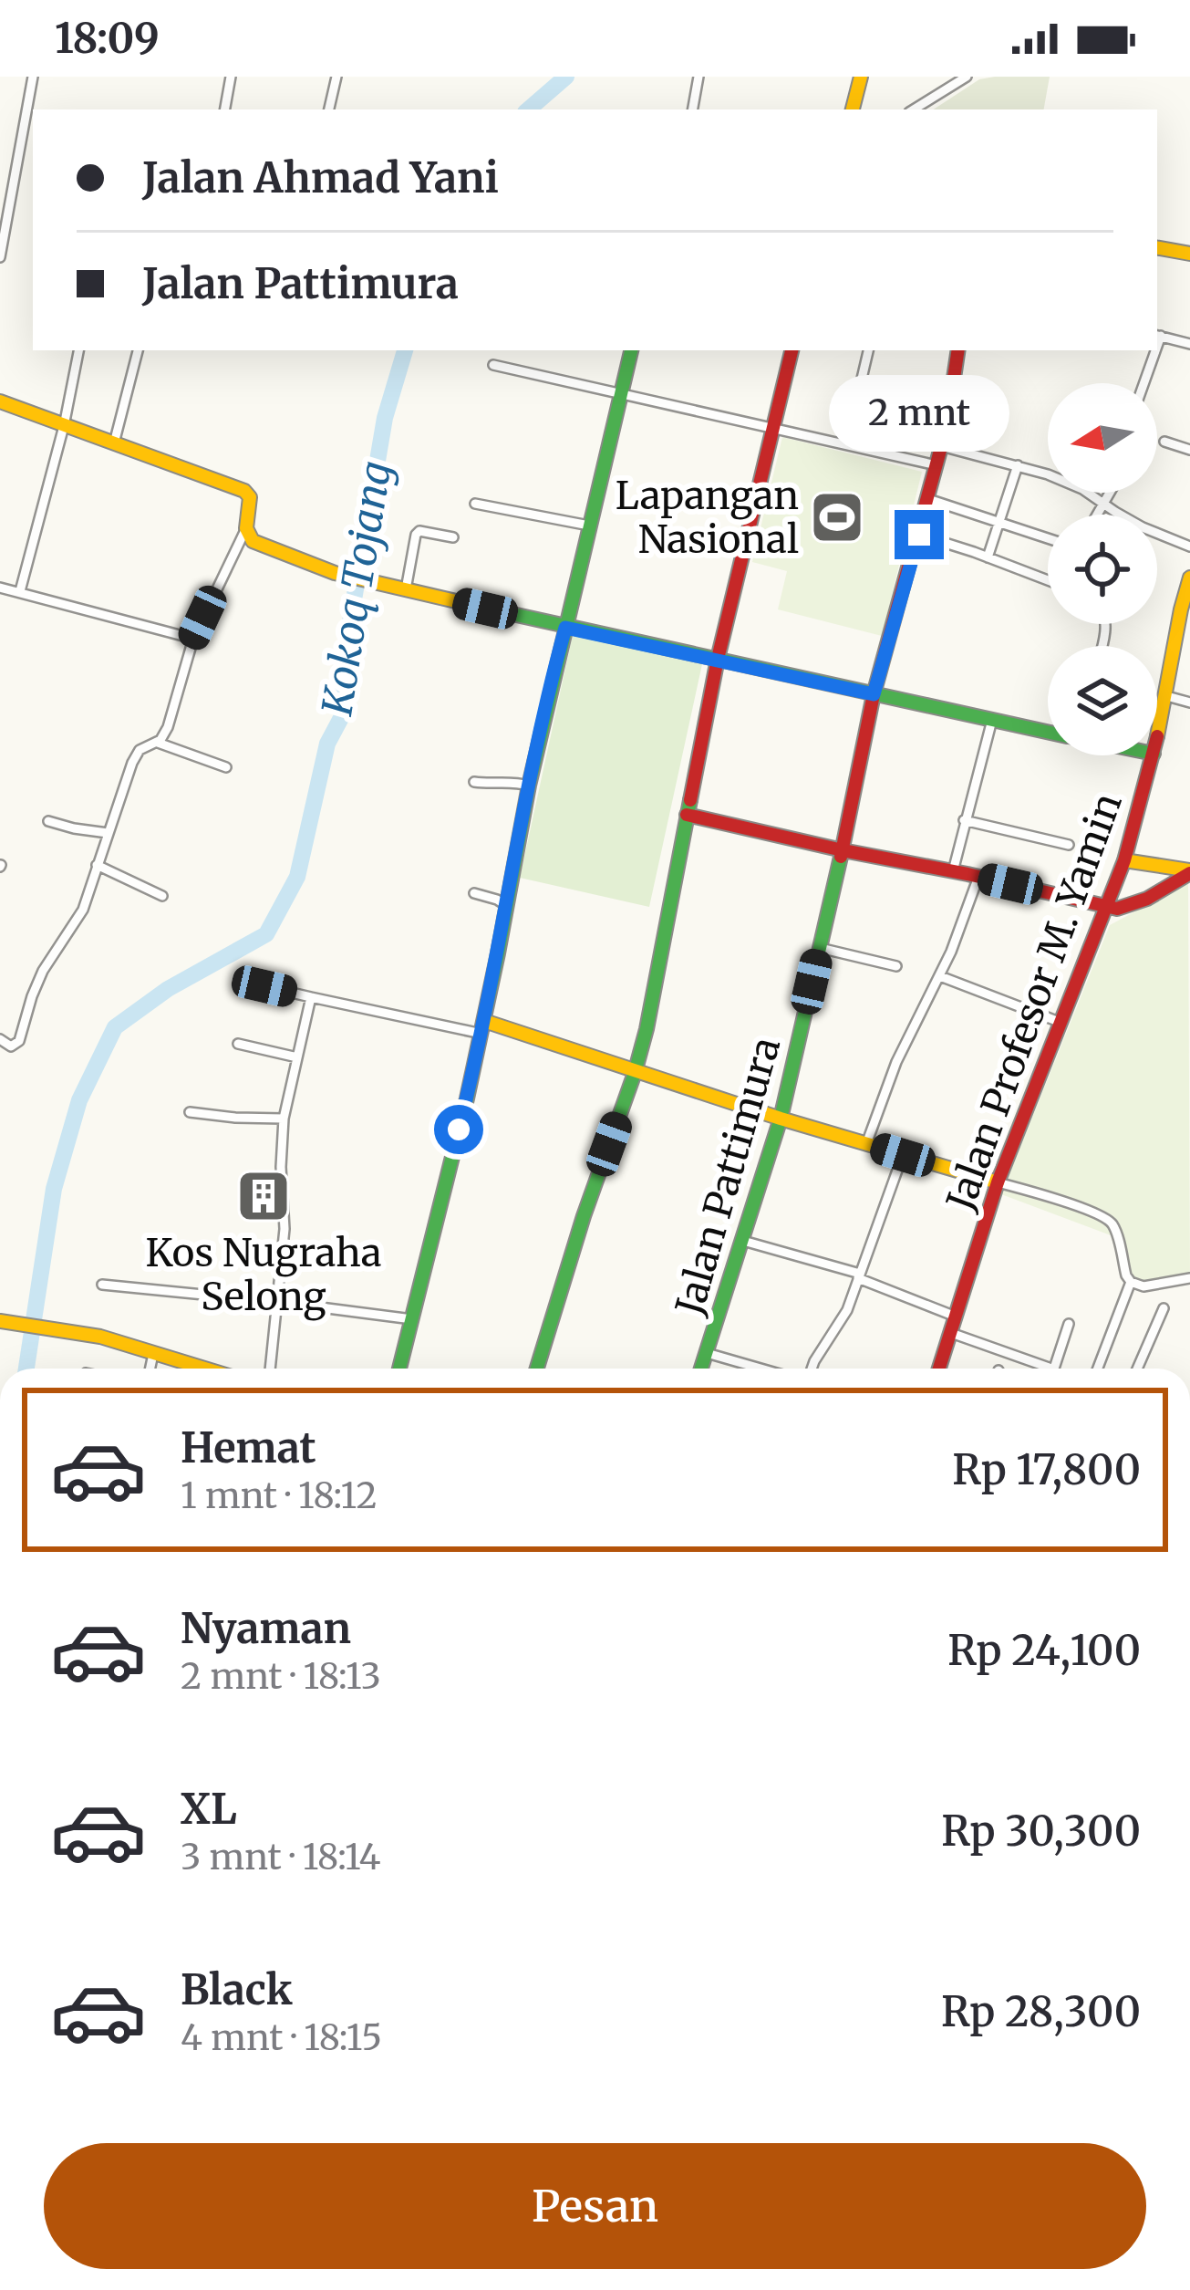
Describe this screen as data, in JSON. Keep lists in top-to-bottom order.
{
  "streets": {
    "street": ["Jalan Profesor M. Yamin", "Jalan Pattimura"]
  },
  "water": ["Kokoq Tojang"],
  "places": {
    "sports": ["Lapangan Nasional"],
    "building": ["Kos Nugraha Selong"]
  },
  "north": "left",
  "page": {
    "status": "18:09",
    "banner": ["Jalan Ahmad Yani", "Jalan Pattimura"],
    "bubble": "2 mnt",
    "list": [
      {
        "name": "Hemat",
        "note": "1 mnt · 18:12",
        "value": "Rp 17,800"
      },
      {
        "name": "Nyaman",
        "note": "2 mnt · 18:13",
        "value": "Rp 24,100"
      },
      {
        "name": "XL",
        "note": "3 mnt · 18:14",
        "value": "Rp 30,300"
      },
      {
        "name": "Black",
        "note": "4 mnt · 18:15",
        "value": "Rp 28,300"
      }
    ],
    "buttons": "Pesan"
  }
}
